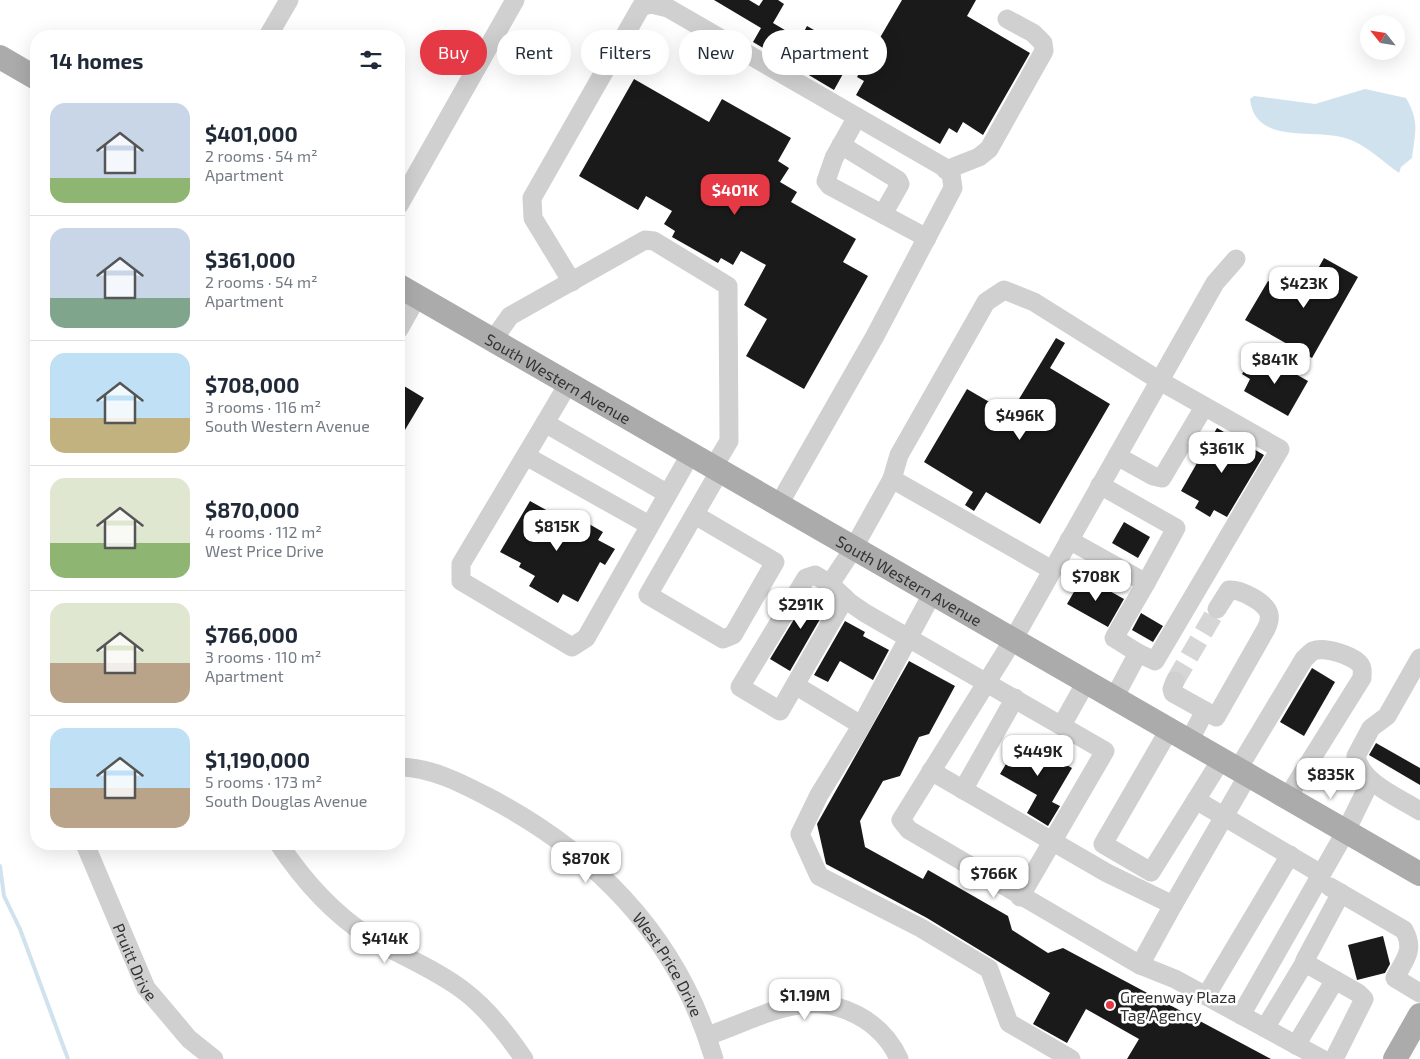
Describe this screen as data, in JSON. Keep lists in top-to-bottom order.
{
  "streets": {
    "main road": ["South Western Avenue"],
    "street": ["Pruitt Drive", "West Price Drive"]
  },
  "places": ["Greenway Plaza Tag Agency"],
  "north": "top left",
  "page": {
    "chip": [
      "Buy",
      "Rent",
      "Filters",
      "New",
      "Apartment"
    ],
    "heading": "14 homes",
    "list": [
      {
        "name": "$401,000",
        "note": "2 rooms · 54 m² · Apartment"
      },
      {
        "name": "$361,000",
        "note": "2 rooms · 54 m² · Apartment"
      },
      {
        "name": "$708,000",
        "note": "3 rooms · 116 m² · South Western Avenue"
      },
      {
        "name": "$870,000",
        "note": "4 rooms · 112 m² · West Price Drive"
      },
      {
        "name": "$766,000",
        "note": "3 rooms · 110 m² · Apartment"
      },
      {
        "name": "$1,190,000",
        "note": "5 rooms · 173 m² · South Douglas Avenue"
      }
    ],
    "price": [
      "$401K",
      "$423K",
      "$841K",
      "$496K",
      "$361K",
      "$815K",
      "$708K",
      "$291K",
      "$449K",
      "$835K",
      "$870K",
      "$766K",
      "$414K",
      "$1.19M"
    ]
  }
}
